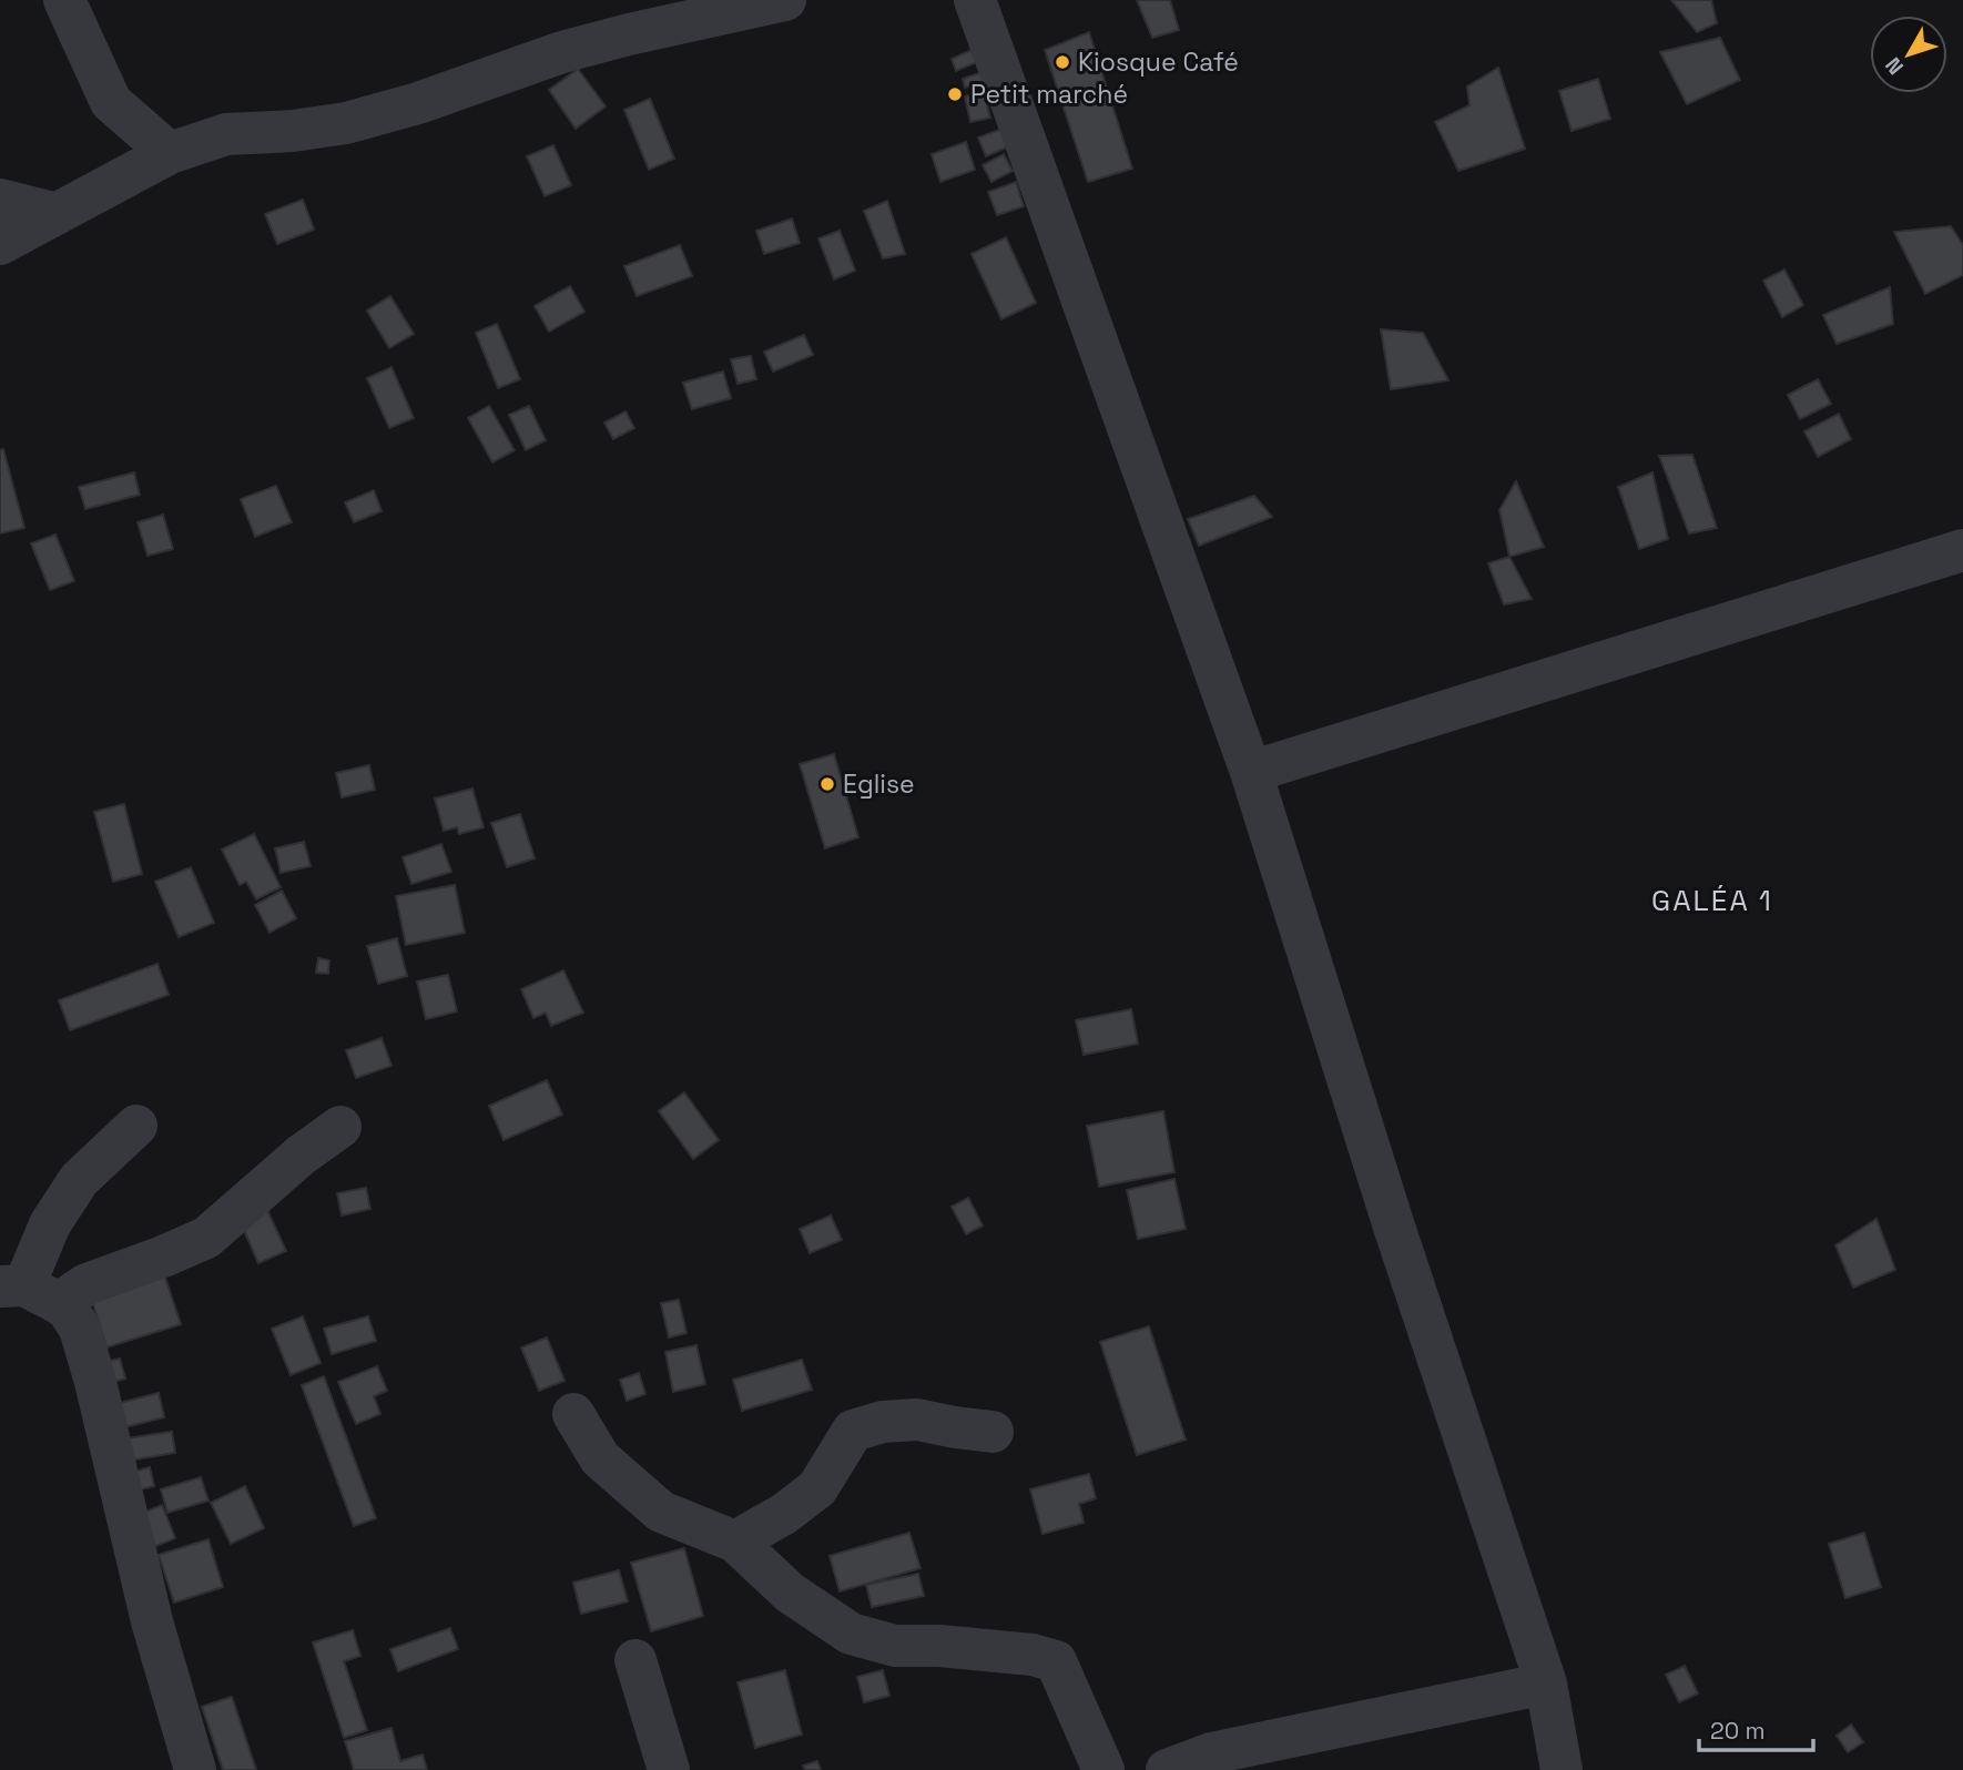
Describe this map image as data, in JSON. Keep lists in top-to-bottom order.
{
  "districts": ["GALÉA 1"],
  "places": ["Kiosque Café", "Petit marché", "Eglise"],
  "scale_bar": "20 m",
  "north": "bottom left"
}
